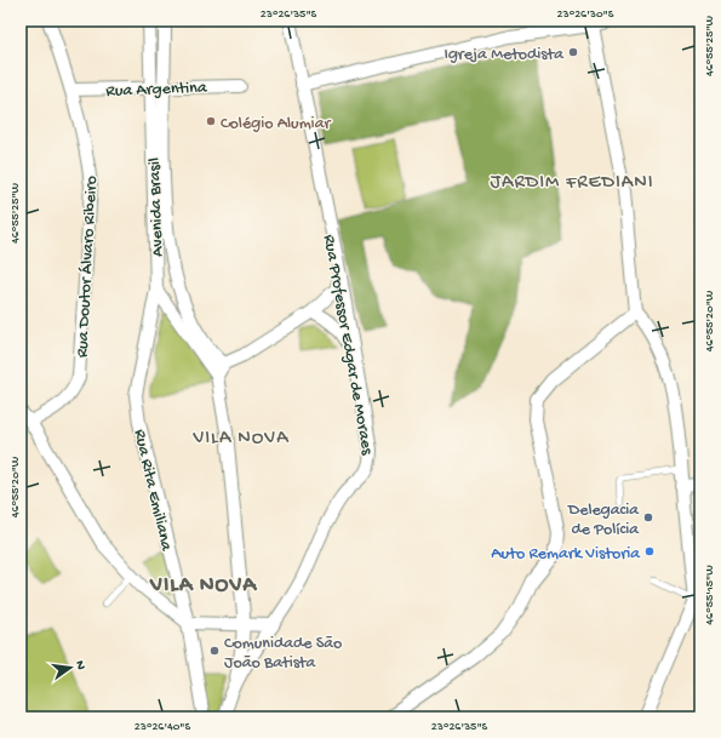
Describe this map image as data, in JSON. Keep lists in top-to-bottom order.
{
  "streets": {
    "street": [
      "Rua Argentina",
      "Avenida Brasil",
      "Rua Doutor Álvaro Ribeiro",
      "Rua Professor Edgar de Moraes",
      "Rua Rita Emiliana"
    ]
  },
  "crossings": [
    ["Rua Argentina", "Avenida Brasil"],
    ["Rua Argentina", "Rua Doutor Álvaro Ribeiro"],
    ["Avenida Brasil", "Rua Rita Emiliana"]
  ],
  "districts": ["JARDIM FREDIANI", "VILA NOVA", "VILA NOVA"],
  "places": [
    "Igreja Metodista",
    "Colégio Alumiar",
    "Delegacia de Polícia",
    "Auto Remark Vistoria",
    "Comunidade São João Batista"
  ],
  "north": "right",
  "coordinates": [
    "23°26'35\"S",
    "23°26'30\"S",
    "46°55'25\"W",
    "46°55'20\"W",
    "46°55'15\"W",
    "23°26'40\"S"
  ]
}
